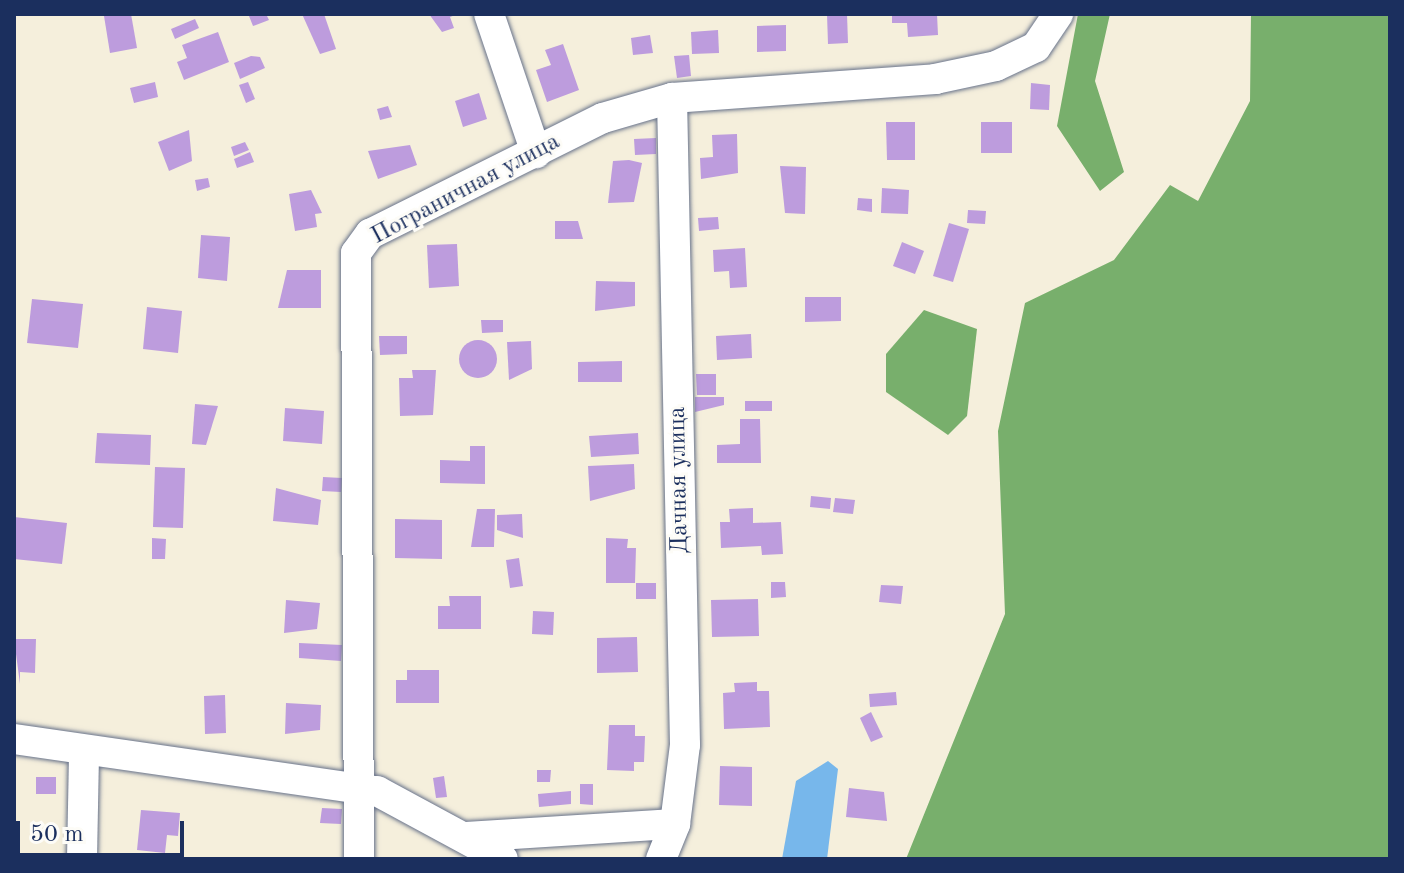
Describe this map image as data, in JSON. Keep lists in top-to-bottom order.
{
  "streets": {
    "street": ["Пограничная улица", "Дачная улица"]
  },
  "crossings": [
    ["Пограничная улица", "Дачная улица"]
  ],
  "scale_bar": "50 m"
}
